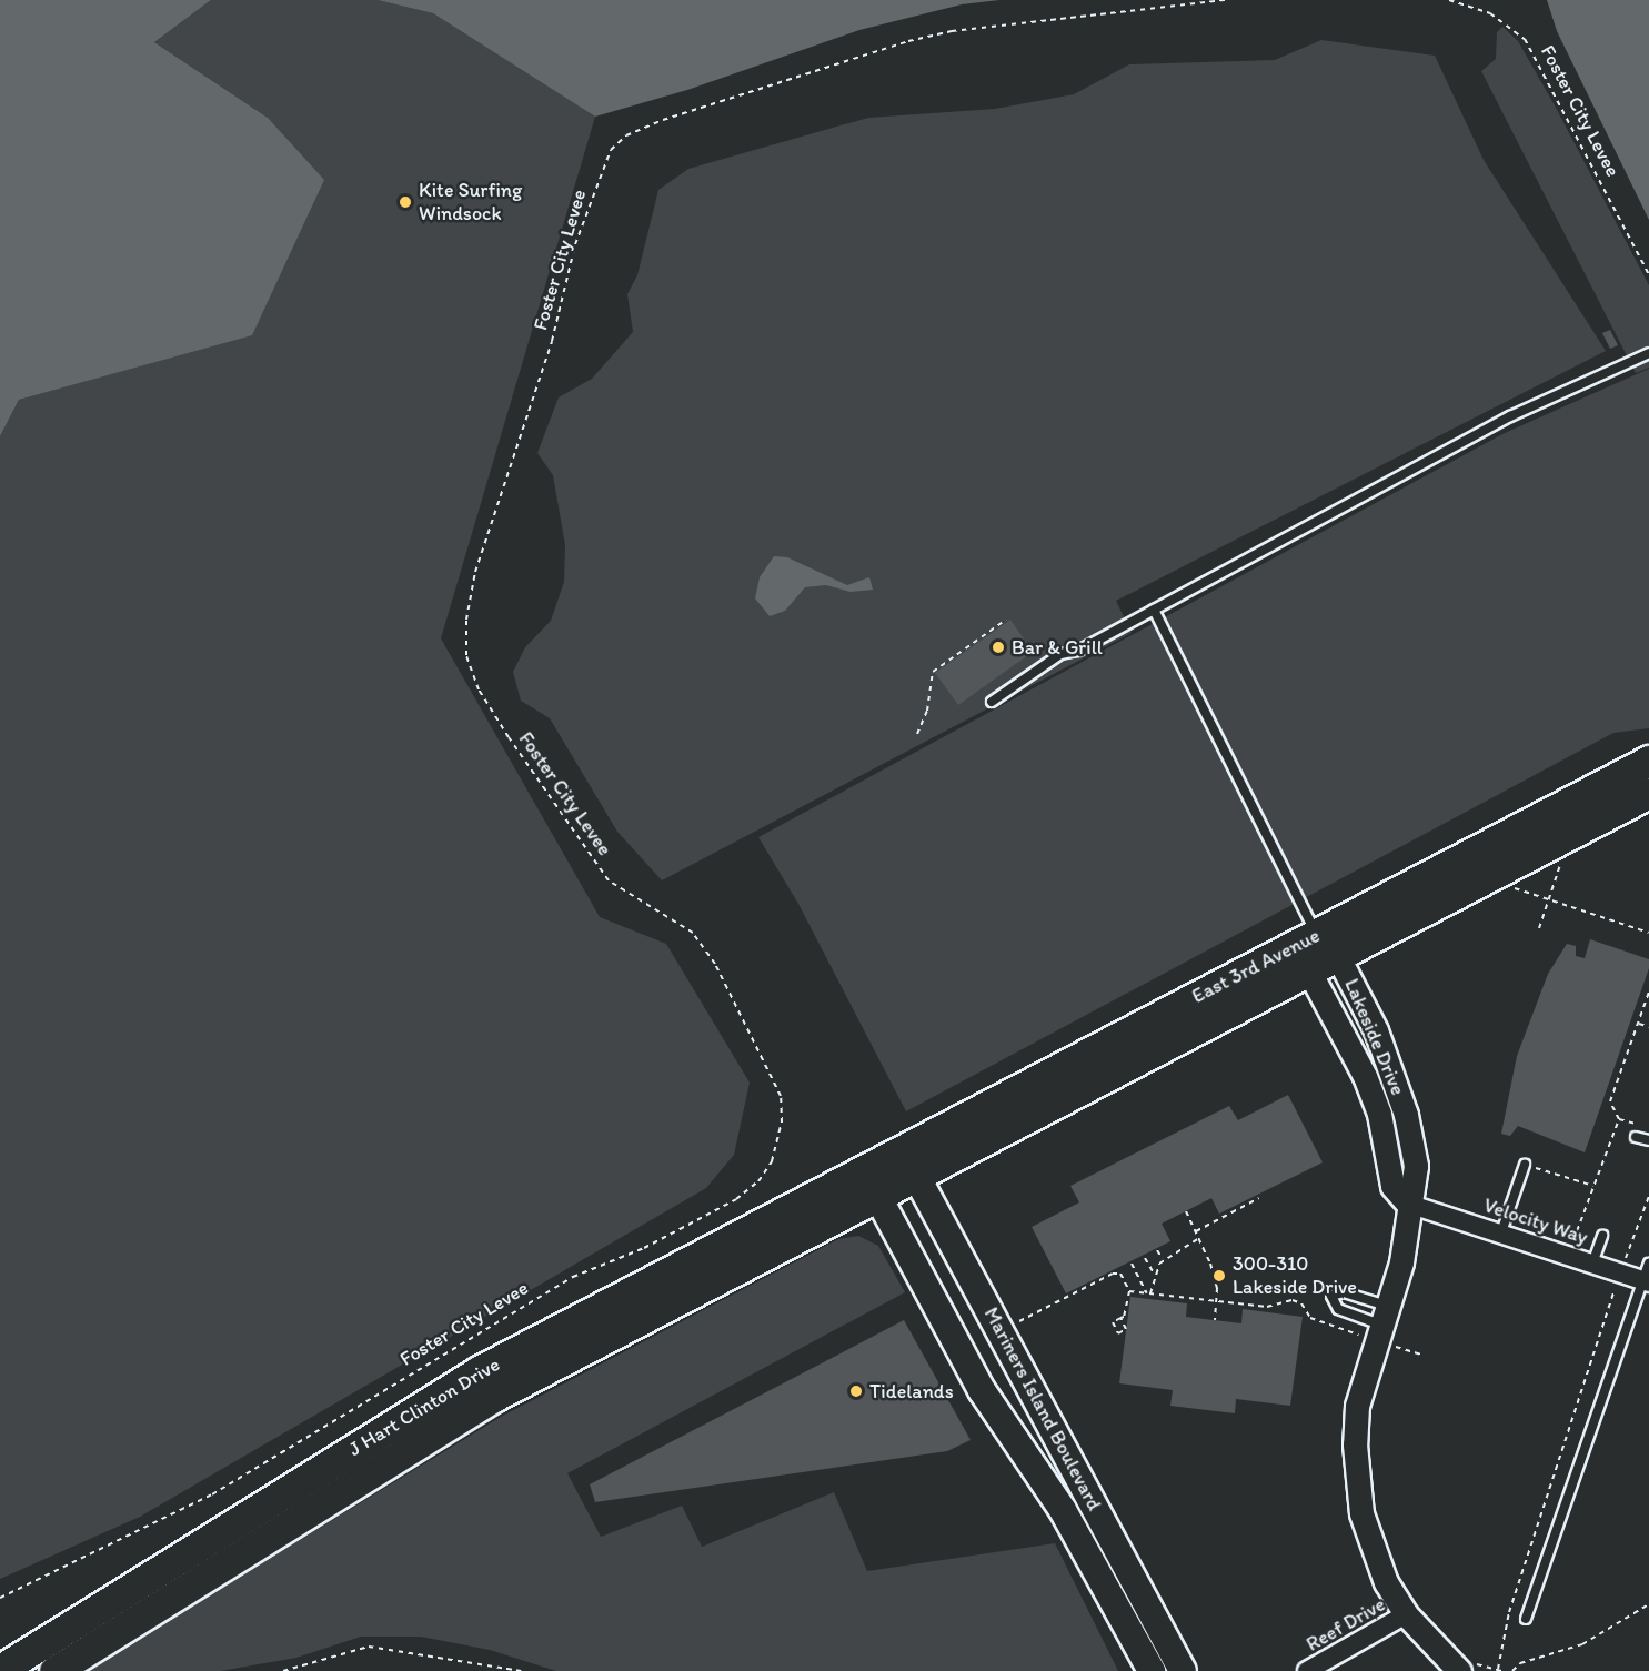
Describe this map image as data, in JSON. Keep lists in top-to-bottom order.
{
  "streets": {
    "main road": ["East 3rd Avenue", "J Hart Clinton Drive", "Mariners Island Boulevard"],
    "street": ["Lakeside Drive", "Velocity Way", "Reef Drive"],
    "path": ["Foster City Levee"]
  },
  "crossings": [
    ["East 3rd Avenue", "Lakeside Drive"],
    ["East 3rd Avenue", "J Hart Clinton Drive"],
    ["East 3rd Avenue", "Mariners Island Boulevard"],
    ["Lakeside Drive", "Velocity Way"],
    ["Lakeside Drive", "Reef Drive"],
    ["J Hart Clinton Drive", "Mariners Island Boulevard"]
  ],
  "places": [
    "Kite Surfing Windsock",
    "Bar & Grill",
    "300-310 Lakeside Drive",
    "Tidelands"
  ]
}
